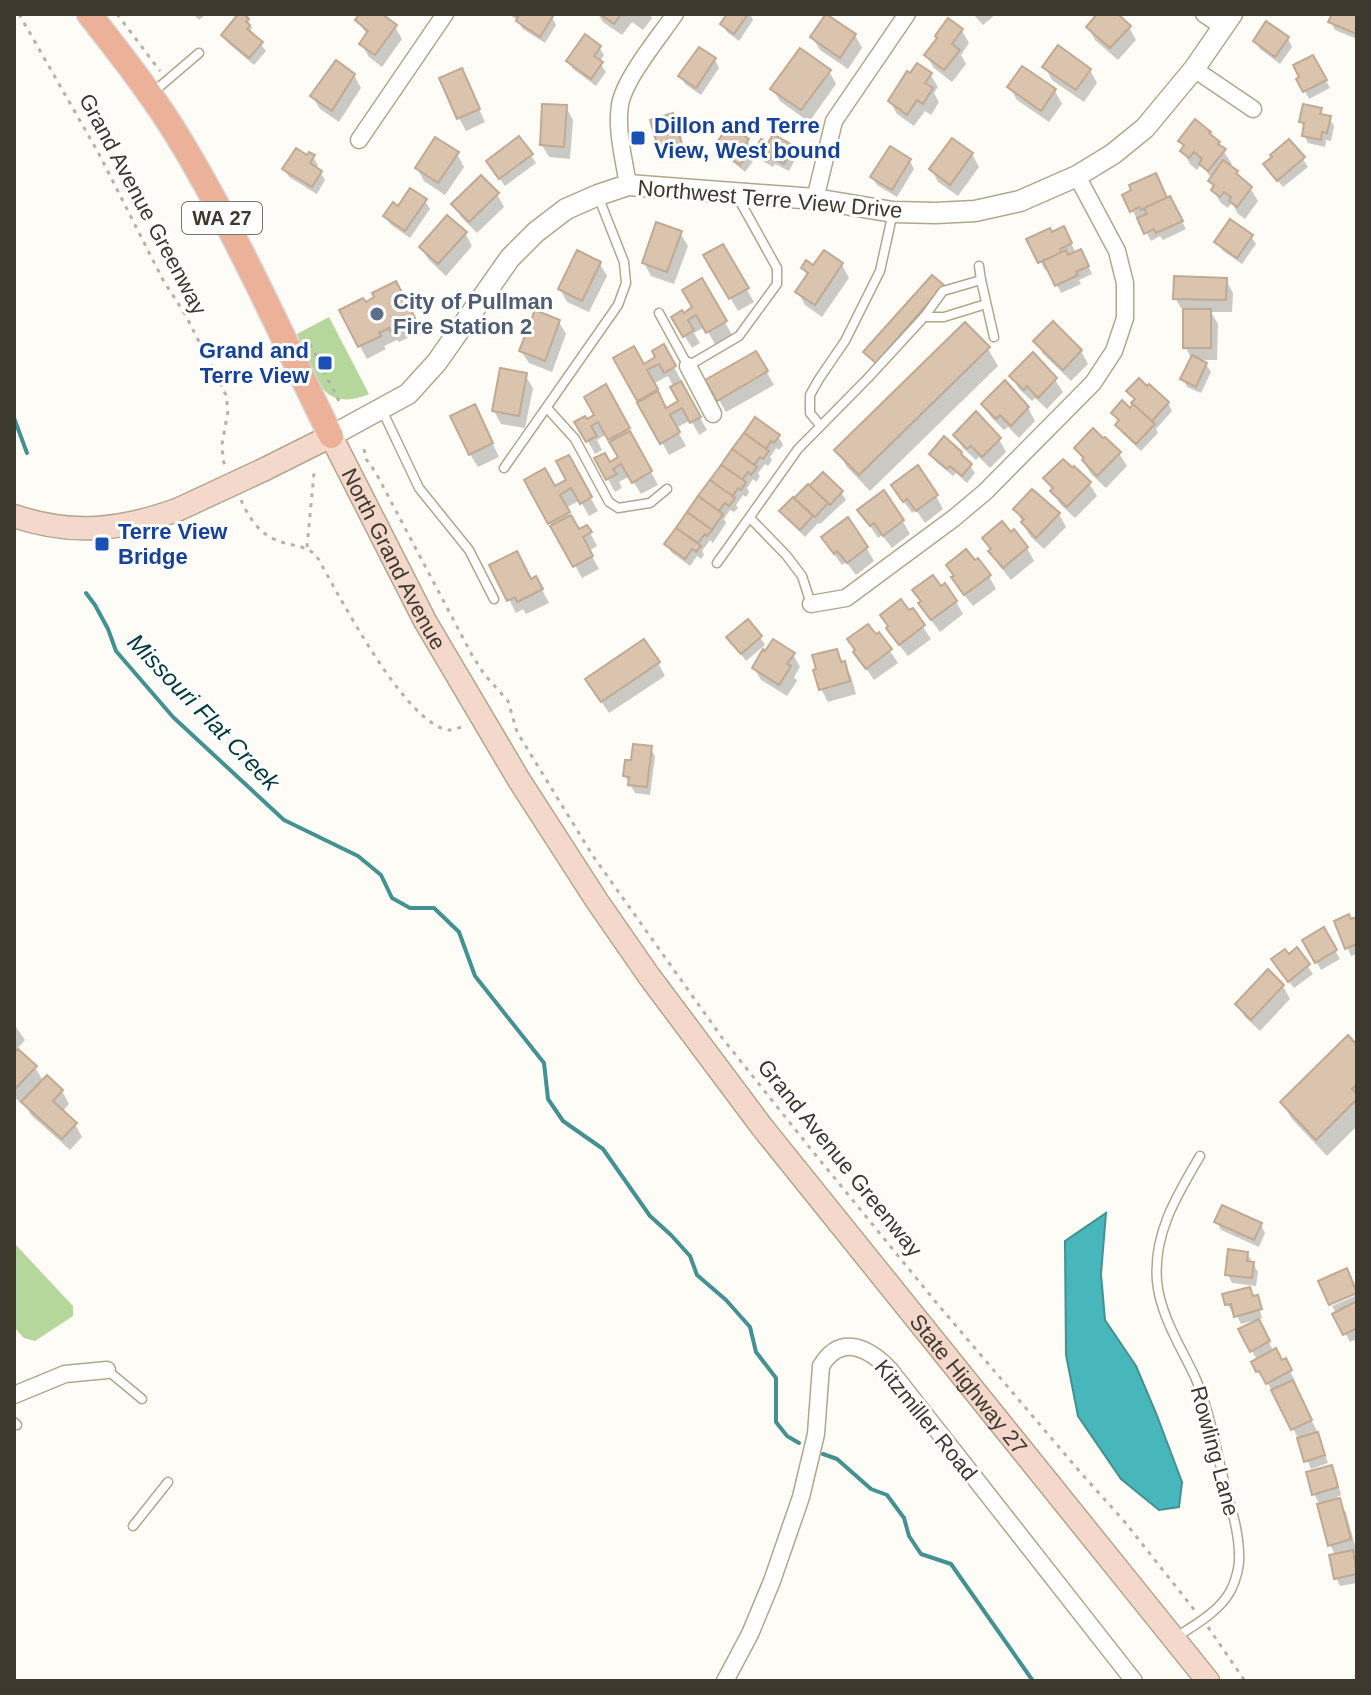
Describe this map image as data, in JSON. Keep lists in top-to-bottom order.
{
  "streets": {
    "main road": ["WA 27", "North Grand Avenue", "State Highway 27"],
    "street": ["Northwest Terre View Drive", "Kitzmiller Road"],
    "lane": ["Rowling Lane"],
    "path": ["Grand Avenue Greenway"]
  },
  "crossings": [
    ["Northwest Terre View Drive", "North Grand Avenue"],
    ["North Grand Avenue", "State Highway 27"],
    ["State Highway 27", "Rowling Lane"]
  ],
  "water": ["Missouri Flat Creek"],
  "places": {
    "transit": ["Dillon and Terre View, West bound", "Grand and Terre View", "Terre View Bridge"],
    "other": ["City of Pullman Fire Station 2"]
  }
}
